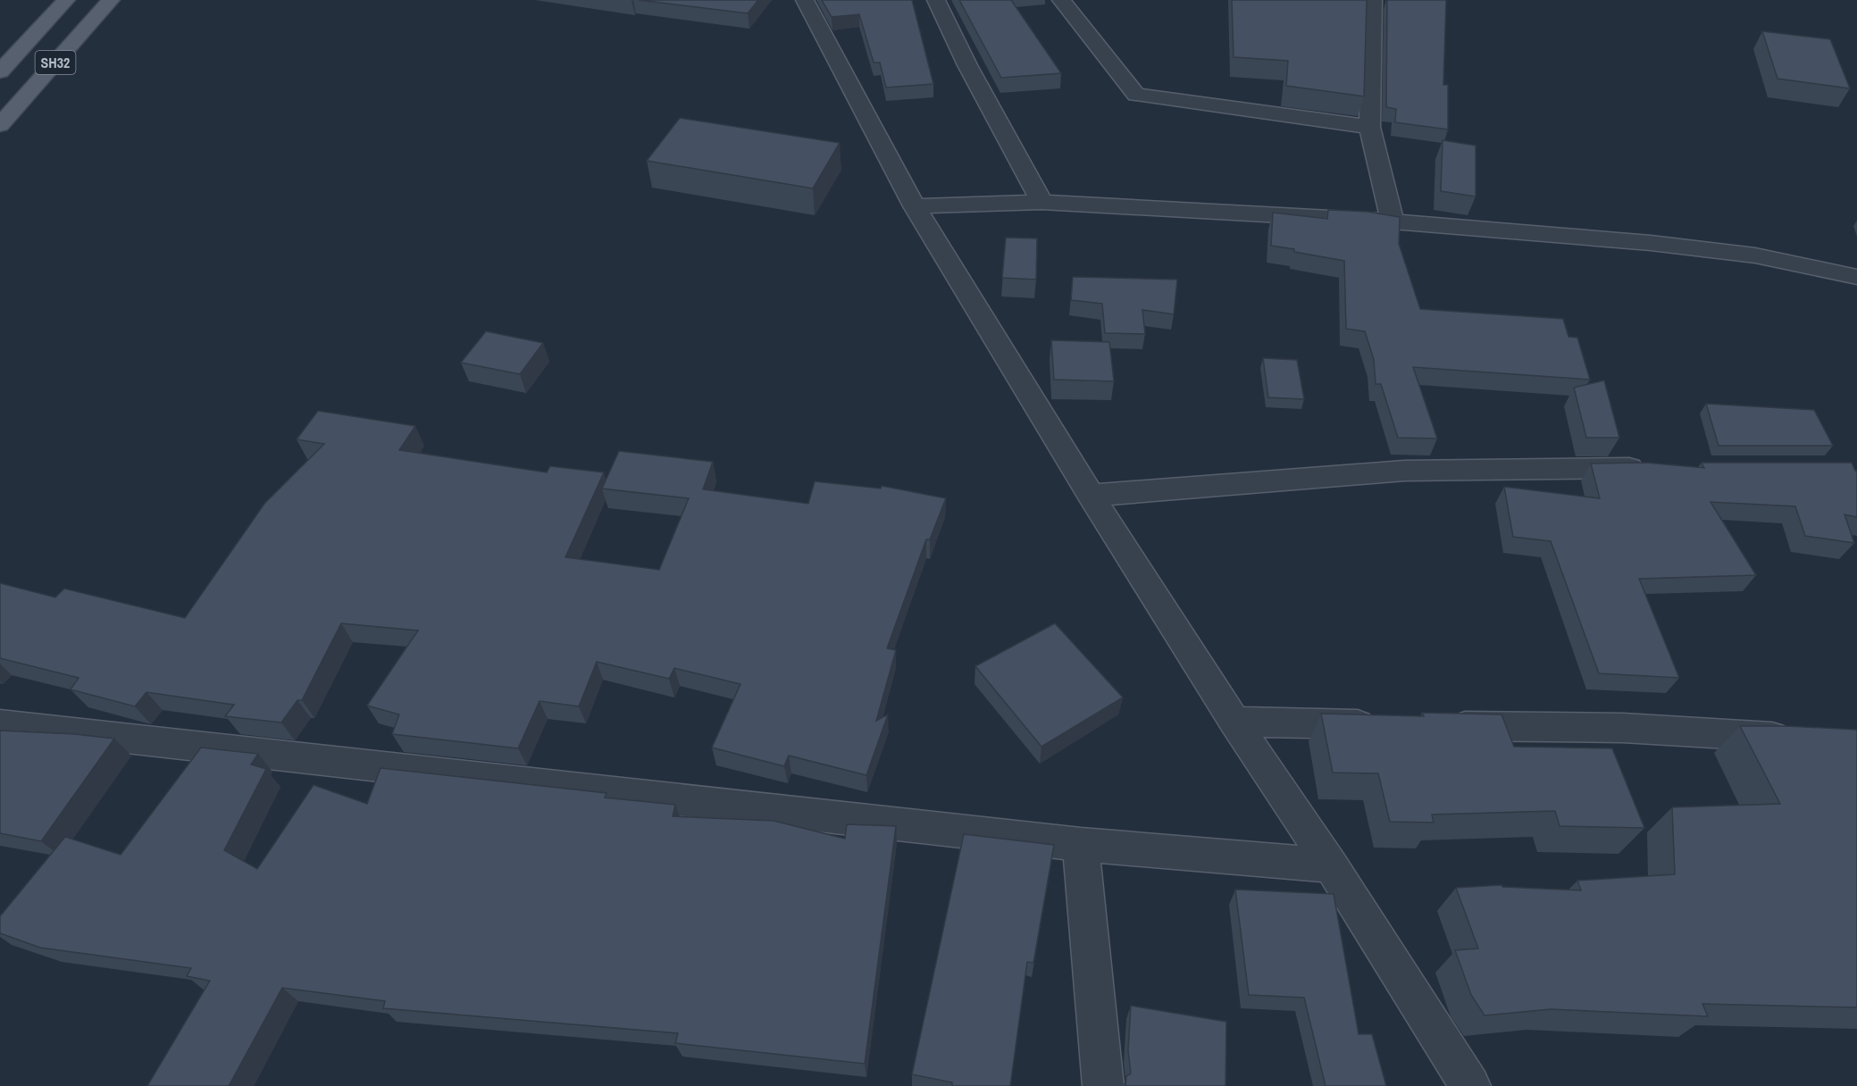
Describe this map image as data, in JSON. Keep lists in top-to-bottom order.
{
  "streets": {
    "main road": ["SH32"]
  }
}
